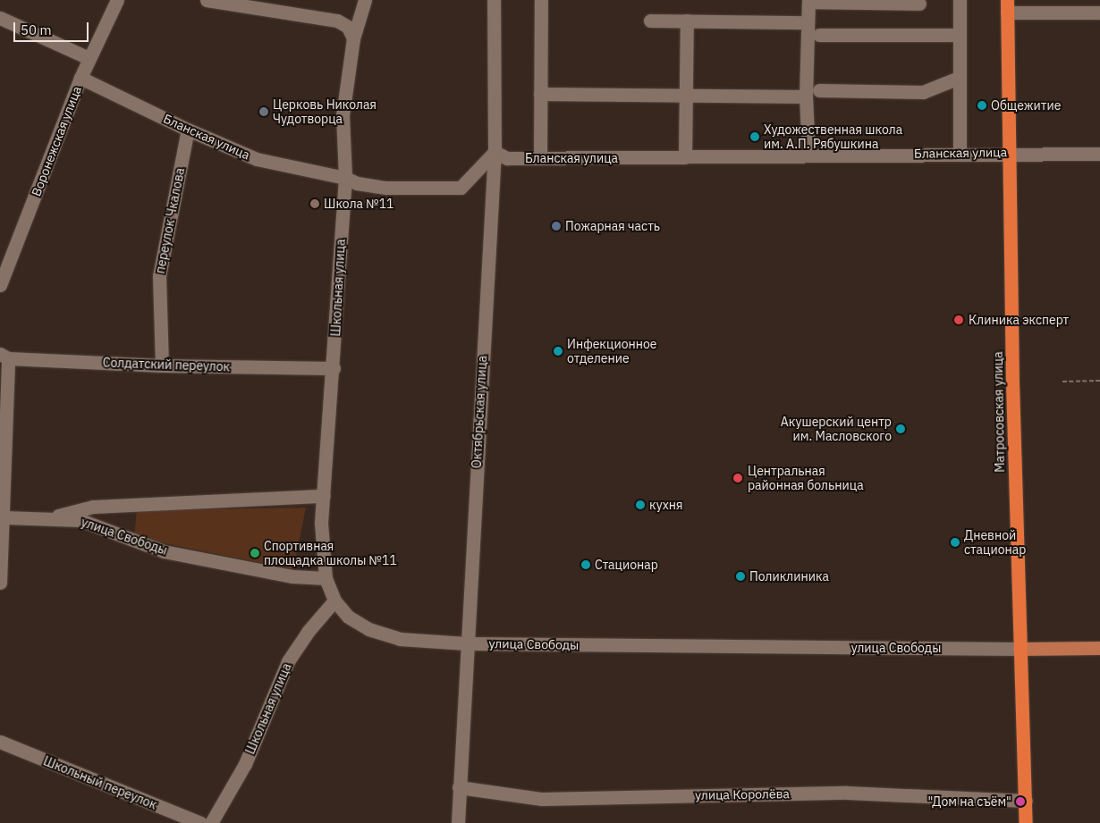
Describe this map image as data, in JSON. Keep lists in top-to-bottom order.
{
  "streets": {
    "highway": ["Матросовская улица"],
    "main road": ["улица Свободы"],
    "street": [
      "Бланская улица",
      "Воронежская улица",
      "переулок Чкалова",
      "Школьная улица",
      "Солдатский переулок",
      "Октябрьская улица",
      "Школьный переулок",
      "улица Королёва"
    ]
  },
  "crossings": [
    ["Бланская улица", "Воронежская улица"],
    ["Бланская улица", "переулок Чкалова"],
    ["Бланская улица", "Школьная улица"],
    ["Бланская улица", "Октябрьская улица"],
    ["Бланская улица", "Матросовская улица"],
    ["переулок Чкалова", "Солдатский переулок"],
    ["Школьная улица", "Солдатский переулок"],
    ["Школьная улица", "улица Свободы"],
    ["Октябрьская улица", "улица Свободы"],
    ["Октябрьская улица", "улица Королёва"],
    ["Матросовская улица", "улица Свободы"],
    ["Матросовская улица", "улица Королёва"]
  ],
  "places": [
    "Общежитие",
    "Церковь Николая Чудотворца",
    "Художественная школа им. А.П. Рябушкина",
    "Школа №11",
    "Пожарная часть",
    "Клиника эксперт",
    "Инфекционное отделение",
    "Акушерский центр им. Масловского",
    "Центральная районная больница",
    "кухня",
    "Дневной стационар",
    "Спортивная площадка школы №11",
    "Стационар",
    "Поликлиника",
    "\"Дом на съём\""
  ],
  "scale_bar": "50 m"
}
